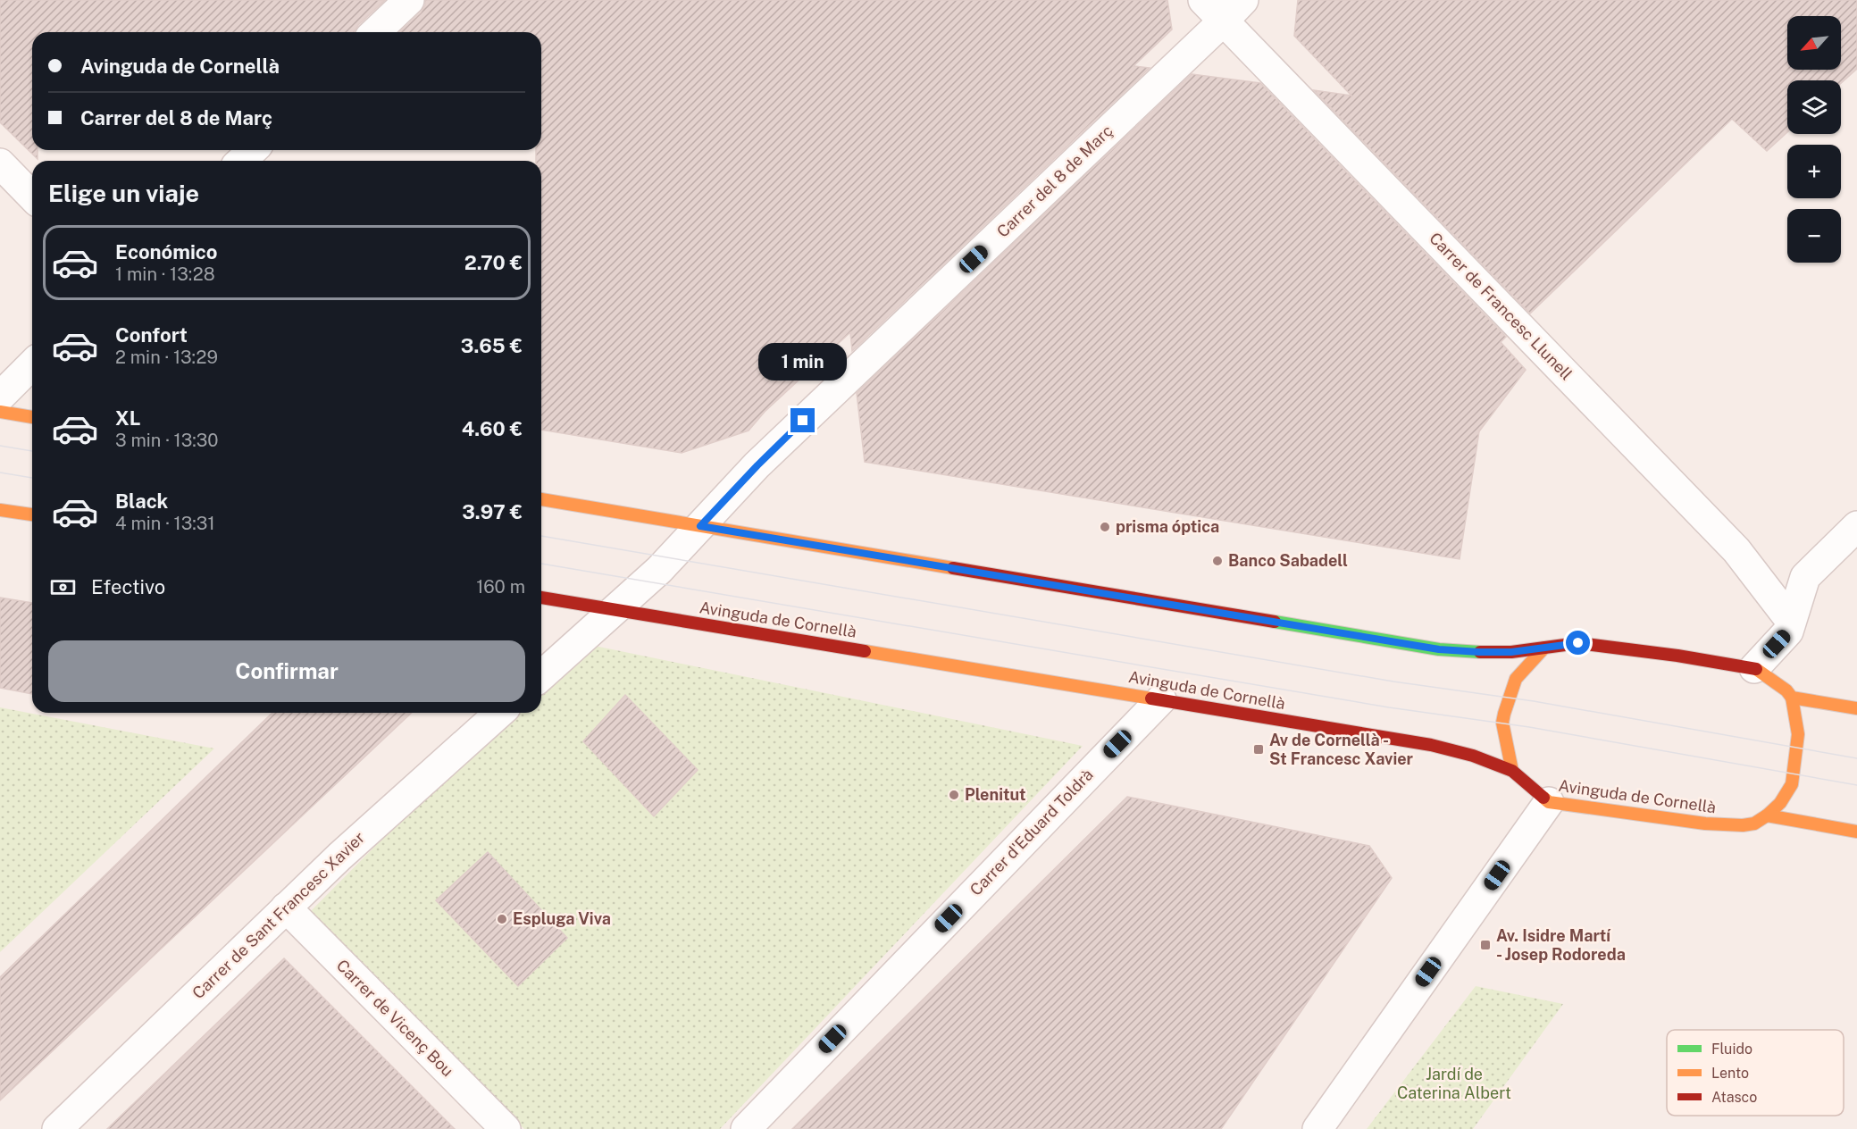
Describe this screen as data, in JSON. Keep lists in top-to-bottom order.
{
  "streets": {
    "street": [
      "Carrer del 8 de Març",
      "Carrer de Francesc Llunell",
      "Avinguda de Cornellà",
      "Carrer d'Eduard Toldrà",
      "Carrer de Sant Francesc Xavier",
      "Carrer de Vicenç Bou"
    ]
  },
  "crossings": [
    ["Carrer del 8 de Març", "Carrer de Francesc Llunell"],
    ["Carrer del 8 de Març", "Avinguda de Cornellà"],
    ["Avinguda de Cornellà", "Carrer d'Eduard Toldrà"],
    ["Carrer de Sant Francesc Xavier", "Carrer de Vicenç Bou"]
  ],
  "parks": ["Jardí de Caterina Albert"],
  "places": {
    "other": [
      "prisma óptica",
      "Banco Sabadell",
      "Plenitut",
      "Espluga Viva"
    ],
    "transit": ["Av de Cornellà - St Francesc Xavier", "Av. Isidre Martí - Josep Rodoreda"]
  },
  "legend": ["Fluido", "Lento", "Atasco"],
  "north": "bottom left",
  "page": {
    "map_buttons": ["+", "−"],
    "banner": ["Avinguda de Cornellà", "Carrer del 8 de Març"],
    "heading": "Elige un viaje",
    "list": [
      {
        "name": "Económico",
        "note": "1 min · 13:28",
        "value": "2.70 €"
      },
      {
        "name": "Confort",
        "note": "2 min · 13:29",
        "value": "3.65 €"
      },
      {
        "name": "XL",
        "note": "3 min · 13:30",
        "value": "4.60 €"
      },
      {
        "name": "Black",
        "note": "4 min · 13:31",
        "value": "3.97 €"
      }
    ],
    "bubble": "1 min",
    "pay": ["Efectivo", "160 m"],
    "buttons": "Confirmar"
  }
}
